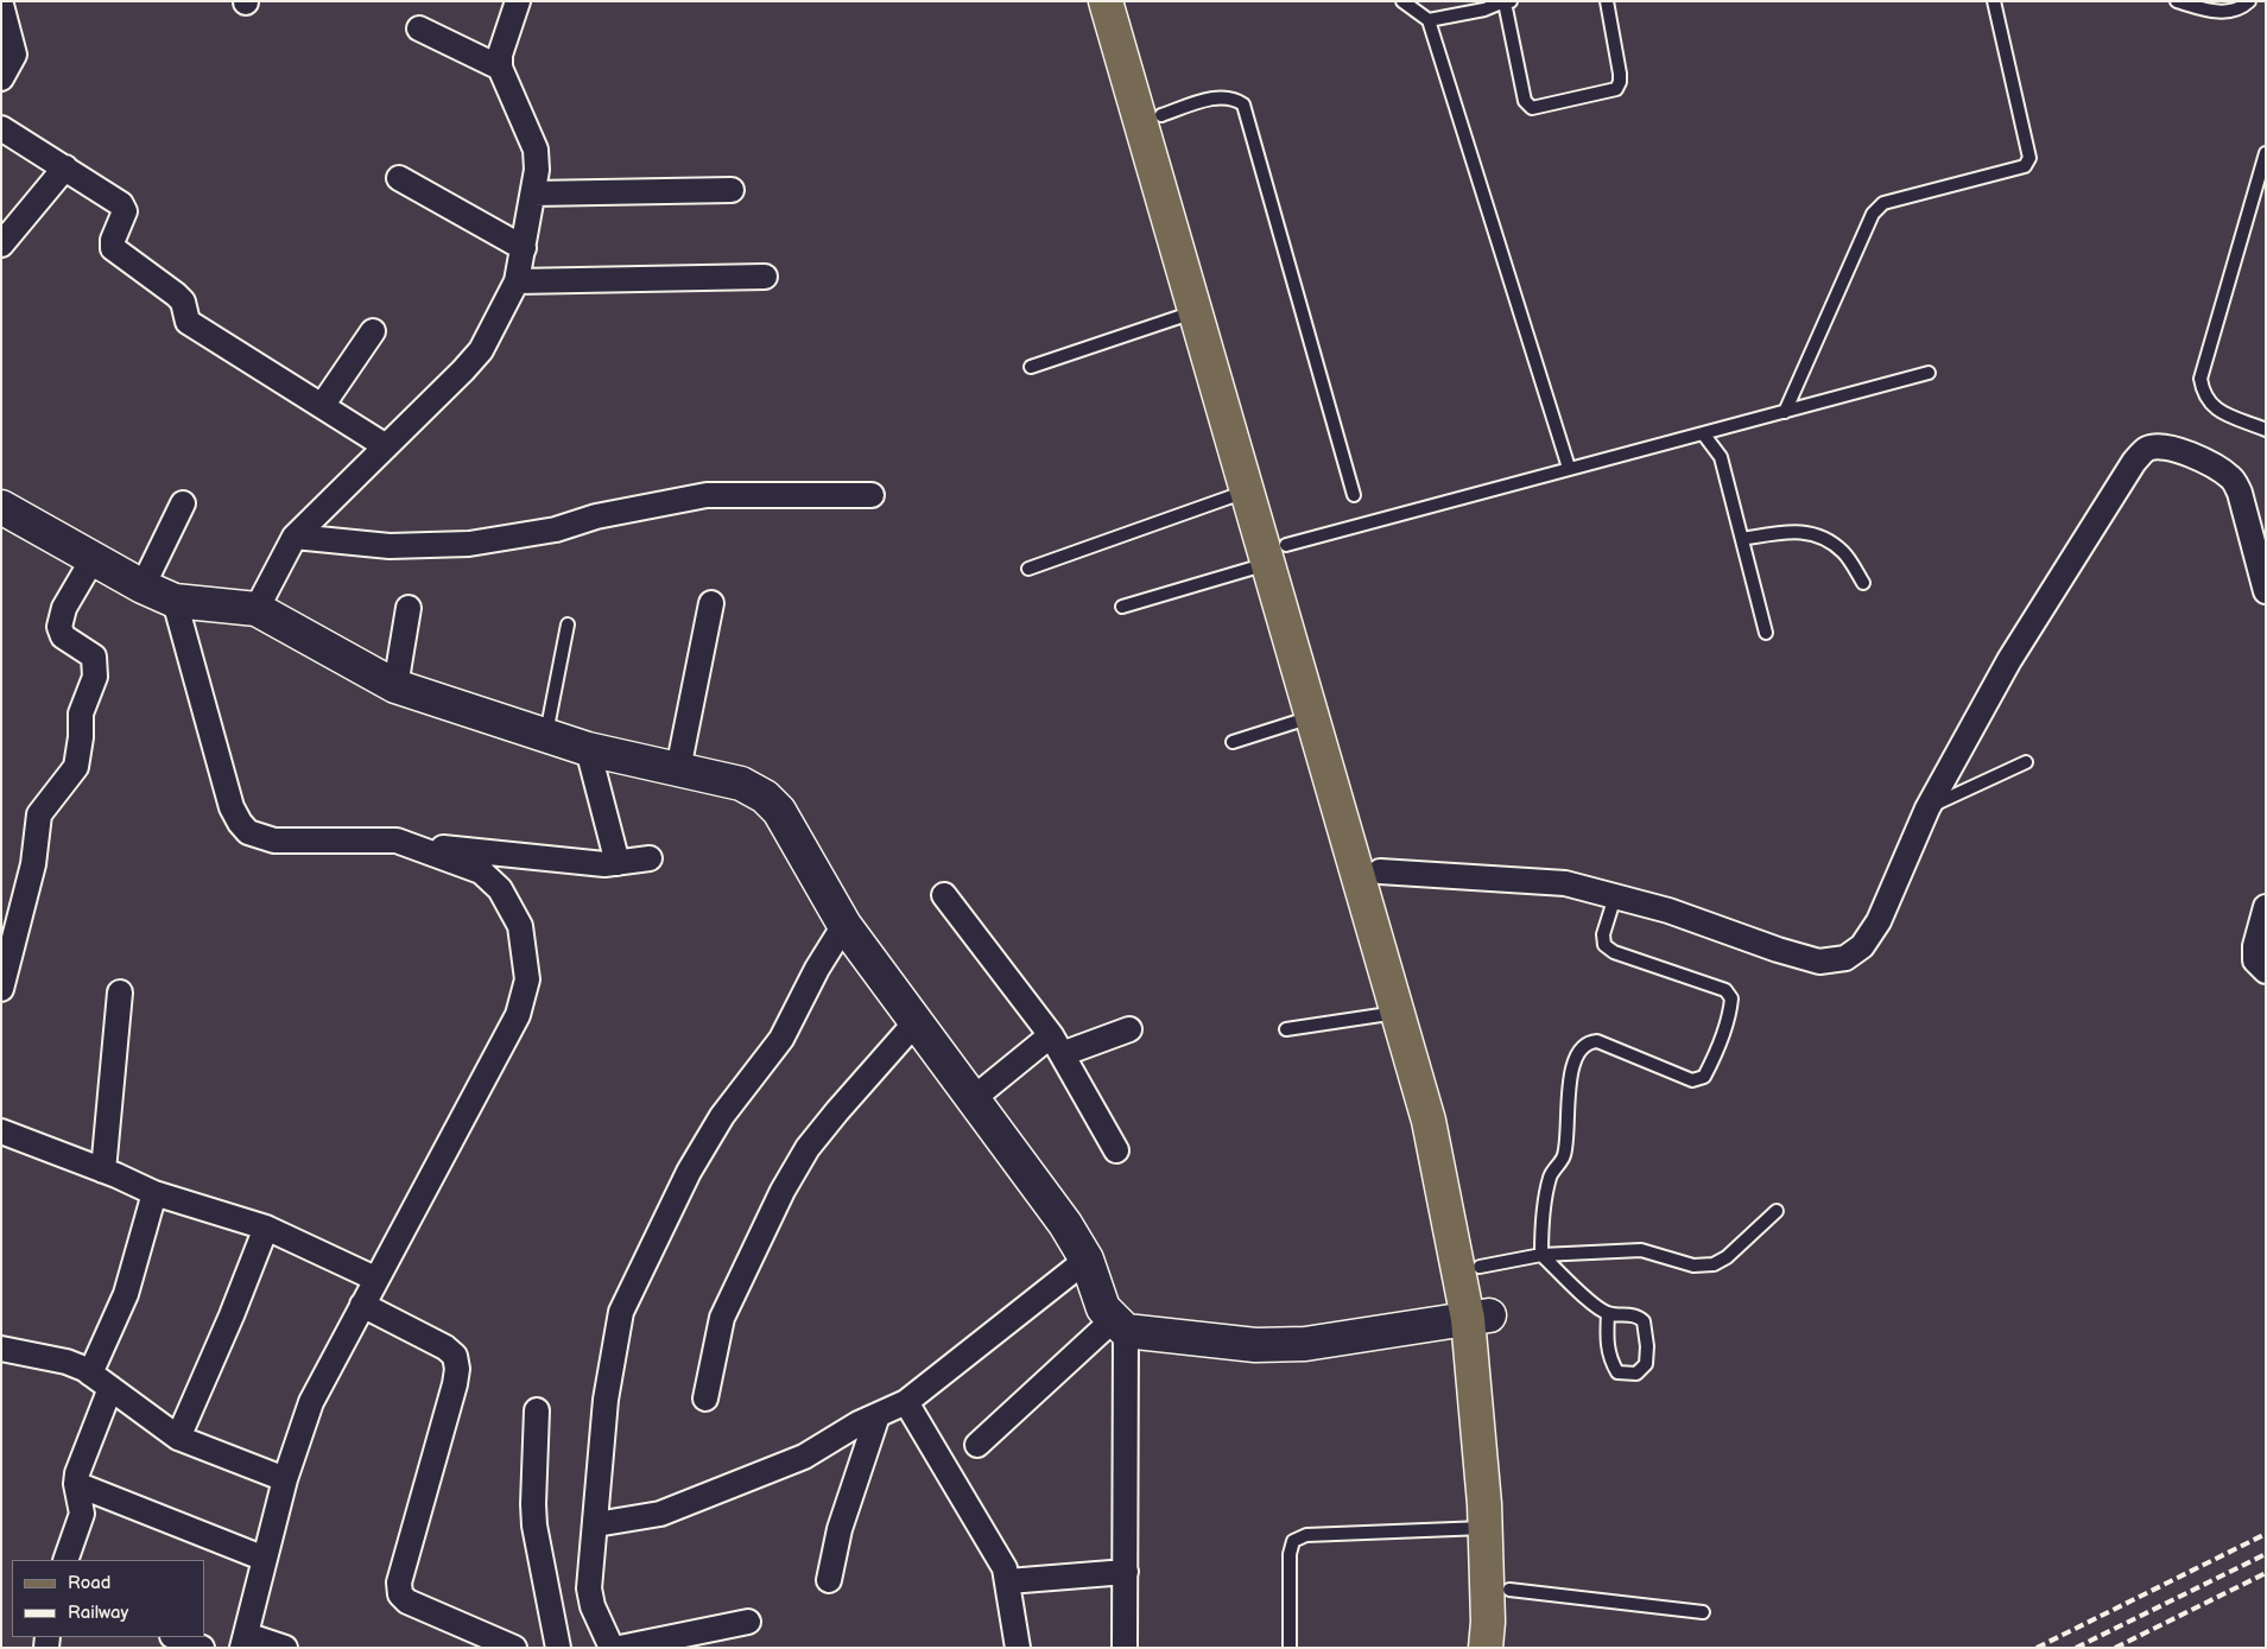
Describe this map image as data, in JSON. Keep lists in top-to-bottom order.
{
  "legend": ["Road", "Railway"]
}
